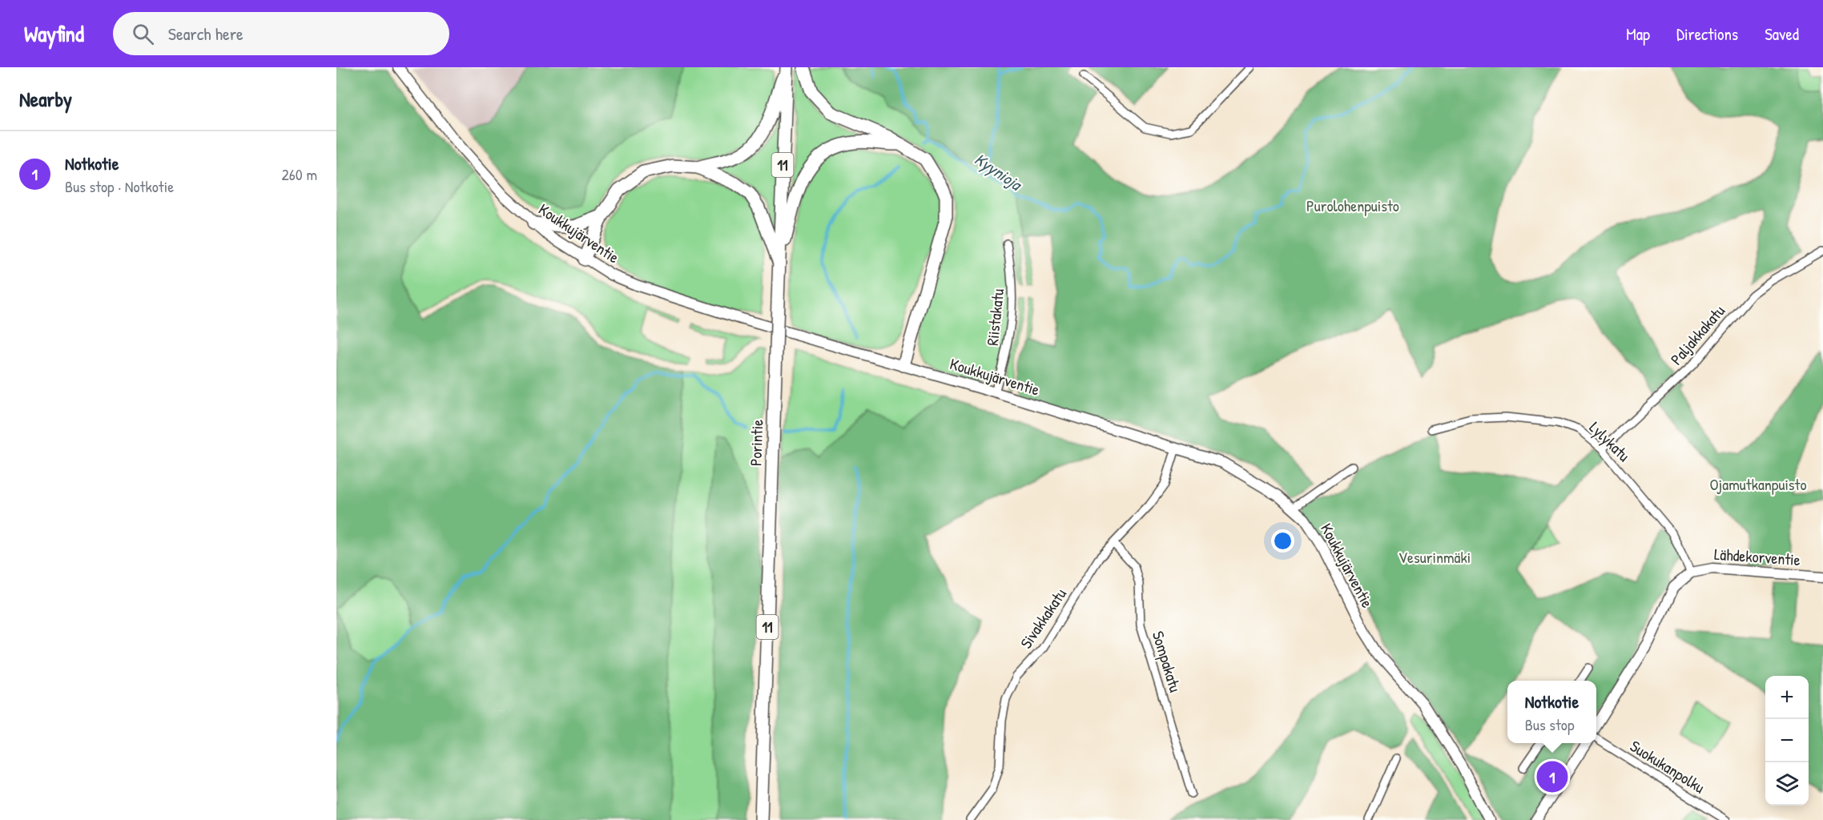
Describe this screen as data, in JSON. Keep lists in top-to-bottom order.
{
  "streets": {
    "highway": ["11", "Porintie"],
    "street": [
      "Koukkujärventie",
      "Riistakatu",
      "Paljakkakatu",
      "Lylykatu",
      "Lähdekorventie",
      "Sivakkakatu",
      "Sompakatu",
      "Suokukanpolku"
    ]
  },
  "crossings": [
    ["Koukkujärventie", "Riistakatu"],
    ["Koukkujärventie", "Sivakkakatu"],
    ["Paljakkakatu", "Lylykatu"],
    ["Lylykatu", "Lähdekorventie"],
    ["Sivakkakatu", "Sompakatu"]
  ],
  "water": ["Kyynioja"],
  "parks": ["Purolohenpuisto", "Ojamutkanpuisto", "Vesurinmäki"],
  "page": {
    "header": "Wayfind",
    "search": "Search here",
    "nav": ["Map", "Directions", "Saved"],
    "heading": "Nearby",
    "list": [
      {
        "mark": "1",
        "name": "Notkotie",
        "note": "Bus stop · Notkotie",
        "value": "260 m"
      }
    ],
    "map_buttons": ["+", "−"],
    "popup": ["Notkotie", "Bus stop"],
    "pins": "1"
  }
}
